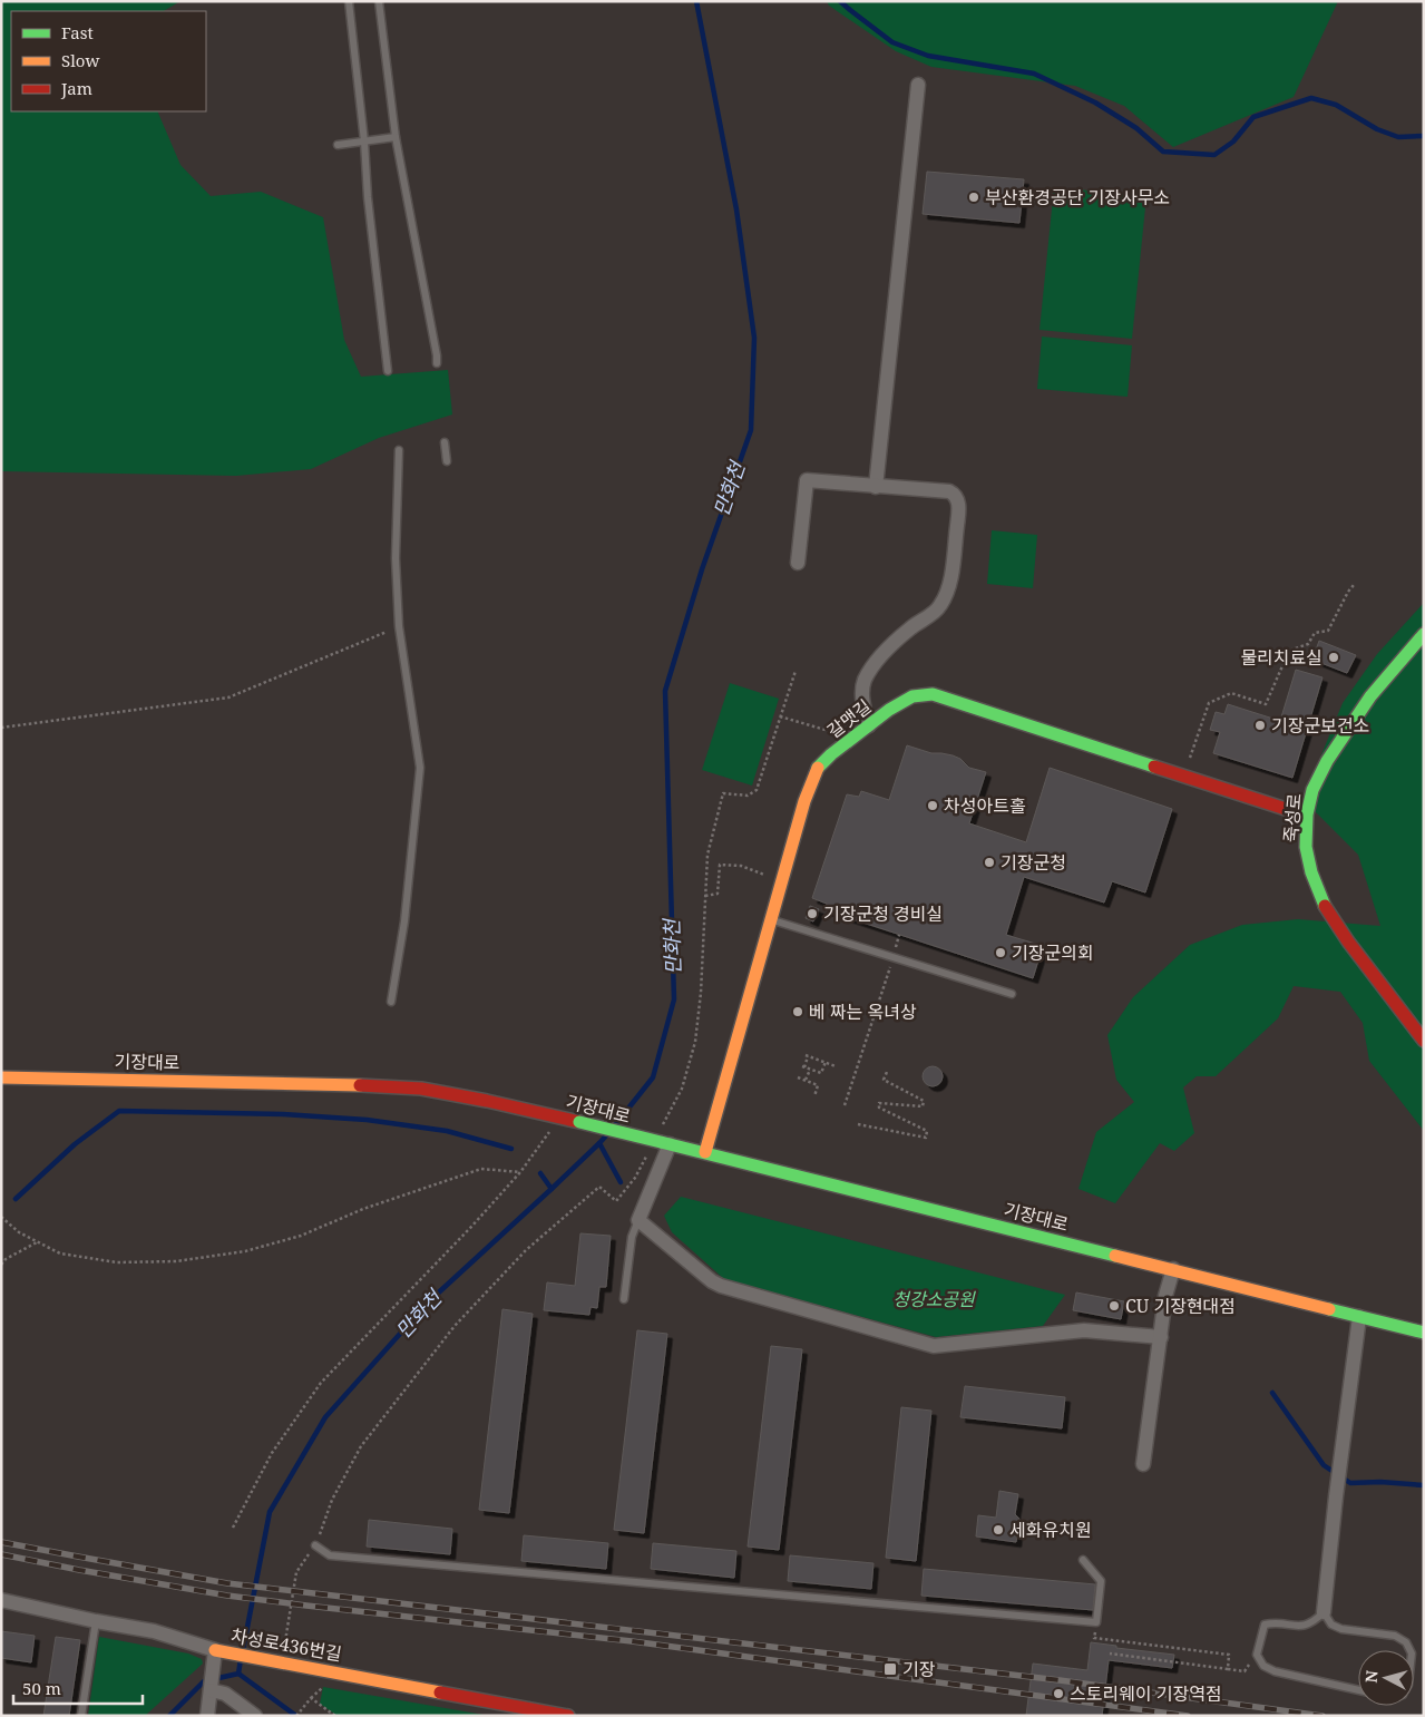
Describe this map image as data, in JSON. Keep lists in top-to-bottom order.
{
  "streets": {
    "main road": [
      "갈맷길",
      "죽성로",
      "기장대로",
      "차성로436번길"
    ]
  },
  "crossings": [
    ["갈맷길", "기장대로"]
  ],
  "water": ["만화천"],
  "parks": ["청강소공원"],
  "places": {
    "other": [
      "부산환경공단 기장사무소",
      "물리치료실",
      "기장군보건소",
      "차성아트홀",
      "기장군청",
      "기장군청 경비실",
      "기장군의회",
      "베 짜는 옥녀상",
      "CU 기장현대점",
      "세화유치원",
      "스토리웨이 기장역점"
    ],
    "transit": ["기장"]
  },
  "legend": ["Fast", "Slow", "Jam"],
  "scale_bar": "50 m",
  "north": "left"
}
